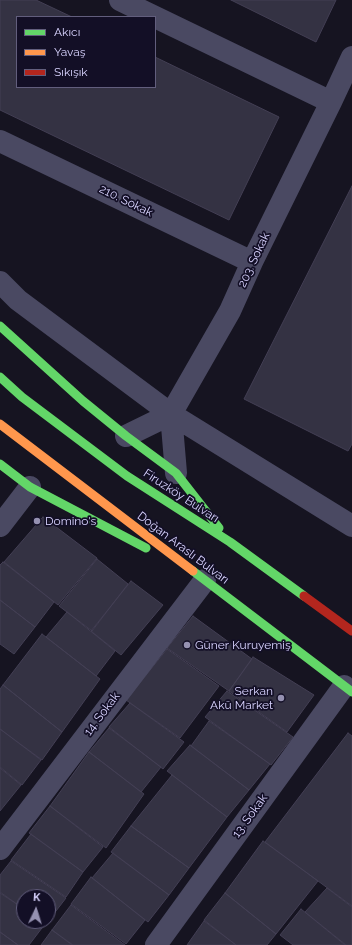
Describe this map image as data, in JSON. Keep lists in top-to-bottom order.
{
  "streets": {
    "main road": ["Firuzköy Bulvarı", "Doğan Araslı Bulvarı"],
    "street": [
      "210. Sokak",
      "203. Sokak",
      "14. Sokak",
      "13. Sokak"
    ]
  },
  "crossings": [
    ["210. Sokak", "203. Sokak"],
    ["Doğan Araslı Bulvarı", "14. Sokak"],
    ["Doğan Araslı Bulvarı", "13. Sokak"]
  ],
  "places": ["Domino's", "Güner Kuruyemiş", "Serkan Akü Market"],
  "legend": ["Akıcı", "Yavaş", "Sıkışık"],
  "north": "top"
}
